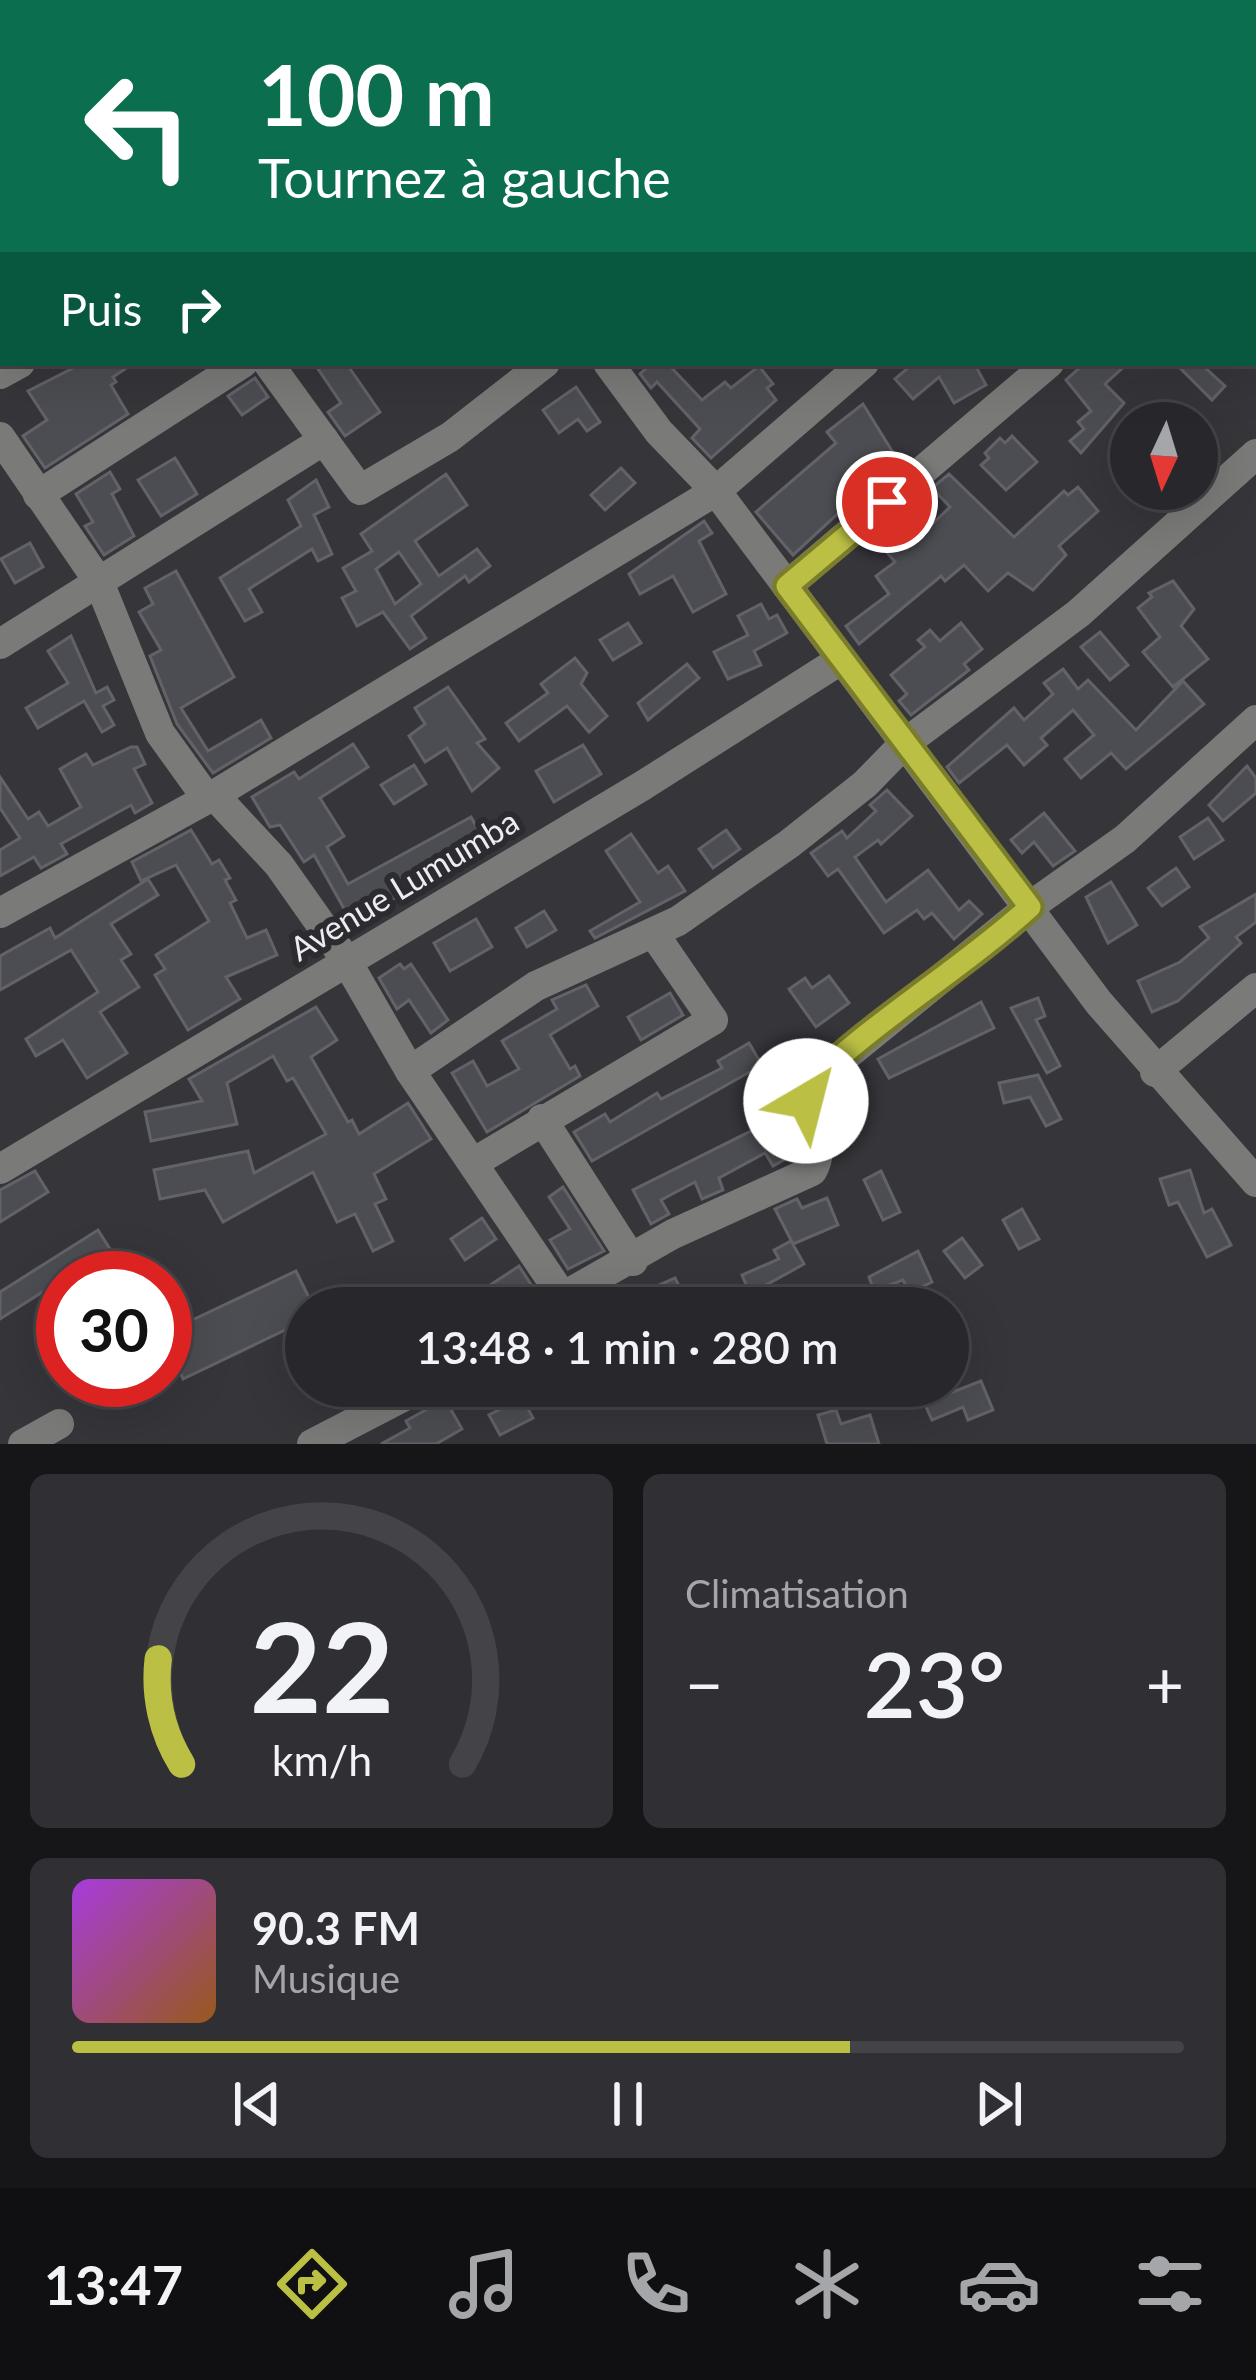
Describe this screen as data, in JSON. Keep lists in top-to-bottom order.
{
  "streets": {
    "street": ["Avenue Lumumba"]
  },
  "north": "bottom",
  "page": {
    "turn": ["100 m", "Tournez à gauche"],
    "then": "Puis",
    "limit": "30",
    "trip": "13:48 · 1 min · 280 m",
    "tile": "Climatisation",
    "heat": ["−", "23°", "+"],
    "song": ["90.3 FM", "Musique"],
    "tabs": "13:47",
    "gauge": ["22", "km/h"]
  }
}
